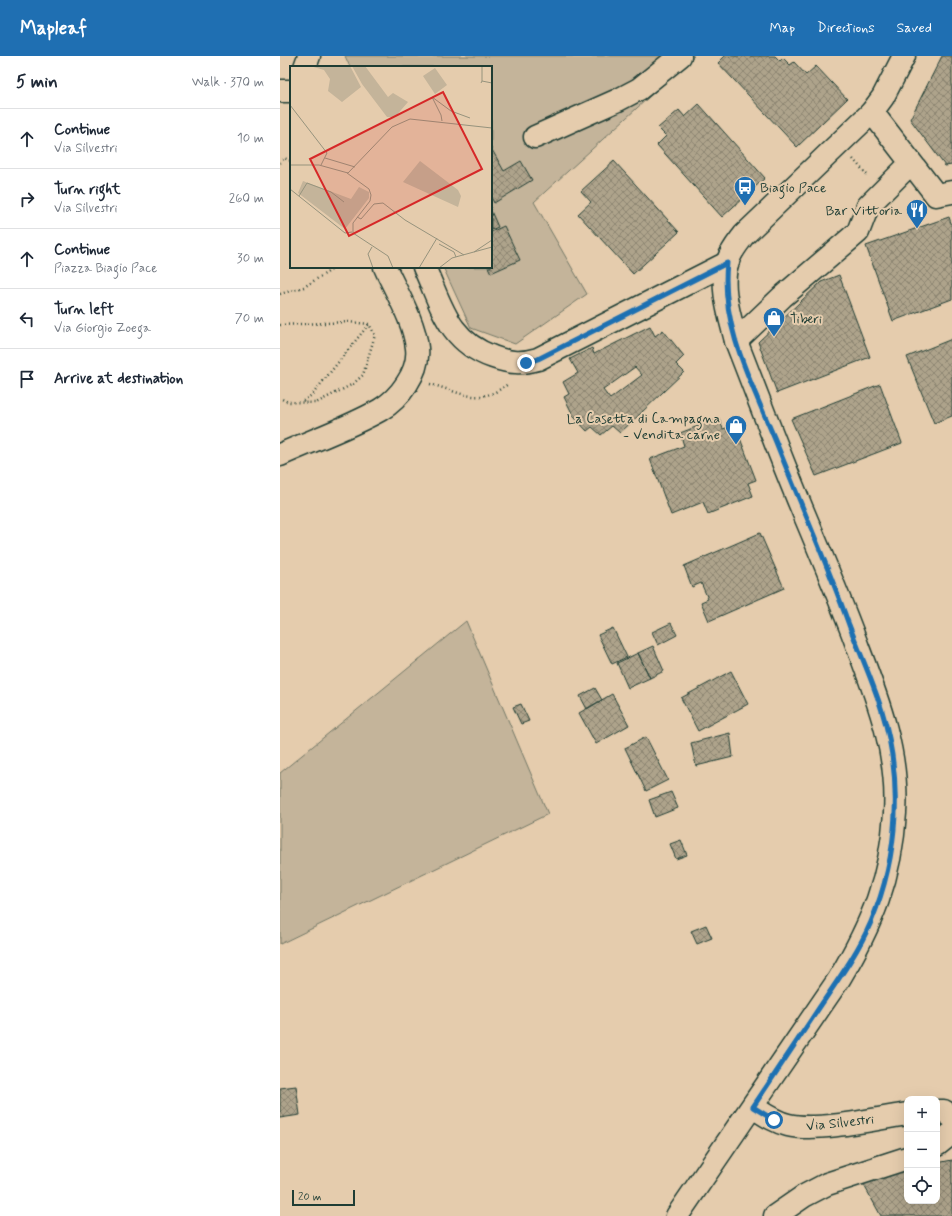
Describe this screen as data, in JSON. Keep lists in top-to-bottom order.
{
  "streets": {
    "main road": ["Via Silvestri"]
  },
  "places": {
    "bus stop": ["Biagio Pace"],
    "restaurant": ["Bar Vittoria"],
    "shop": ["Tiberi", "La Casetta di Campagna - Vendita carne"]
  },
  "scale_bar": "20 m",
  "page": {
    "header": "Mapleaf",
    "nav": ["Map", "Directions", "Saved"],
    "heading": ["5 min", "Walk · 370 m"],
    "list": [
      ["Continue", "Via Silvestri", "10 m"],
      ["Turn right", "Via Silvestri", "260 m"],
      ["Continue", "Piazza Biagio Pace", "30 m"],
      ["Turn left", "Via Giorgio Zoega", "70 m"],
      "Arrive at destination"
    ],
    "map_buttons": ["+", "−"],
    "scale": "20 m"
  }
}
